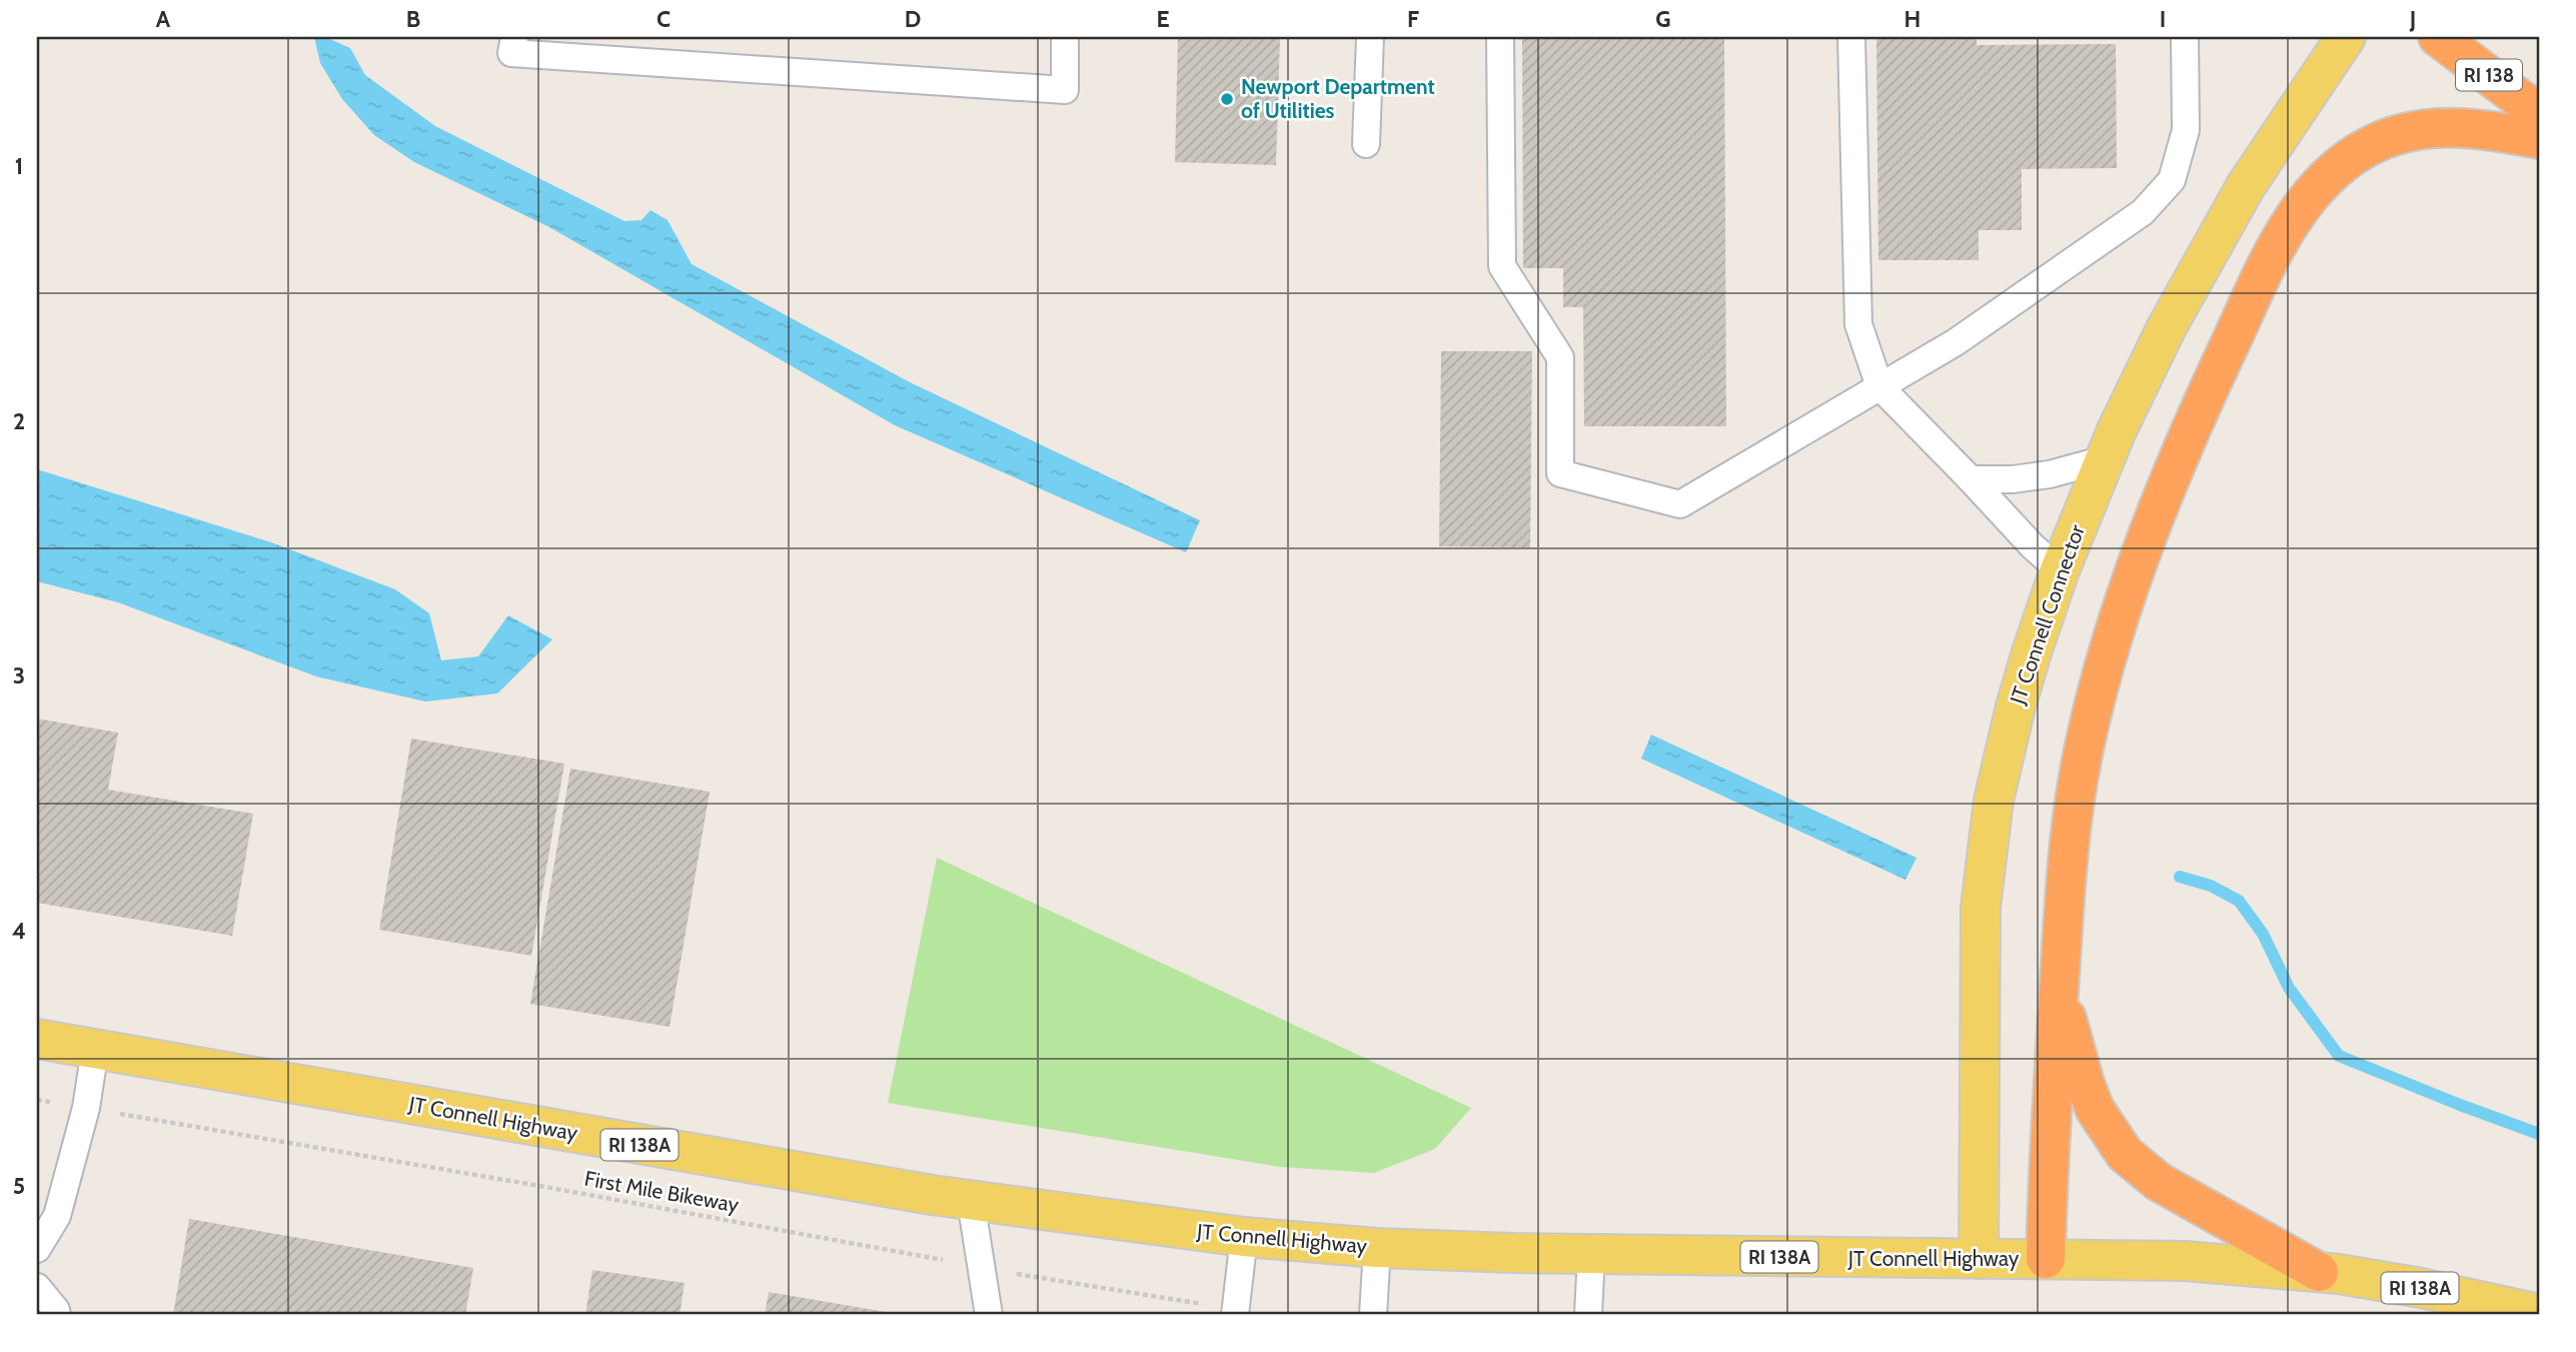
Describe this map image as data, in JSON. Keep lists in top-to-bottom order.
{
  "streets": {
    "highway": ["RI 138"],
    "main road": ["JT Connell Connector", "JT Connell Highway", "RI 138A"],
    "path": ["First Mile Bikeway"]
  },
  "crossings": [
    ["JT Connell Connector", "JT Connell Highway"]
  ],
  "places": ["Newport Department of Utilities"],
  "grid": {
    "columns": [
      "A",
      "B",
      "C",
      "D",
      "E",
      "F",
      "G",
      "H",
      "I",
      "J"
    ],
    "rows": [
      "1",
      "2",
      "3",
      "4",
      "5"
    ]
  }
}
